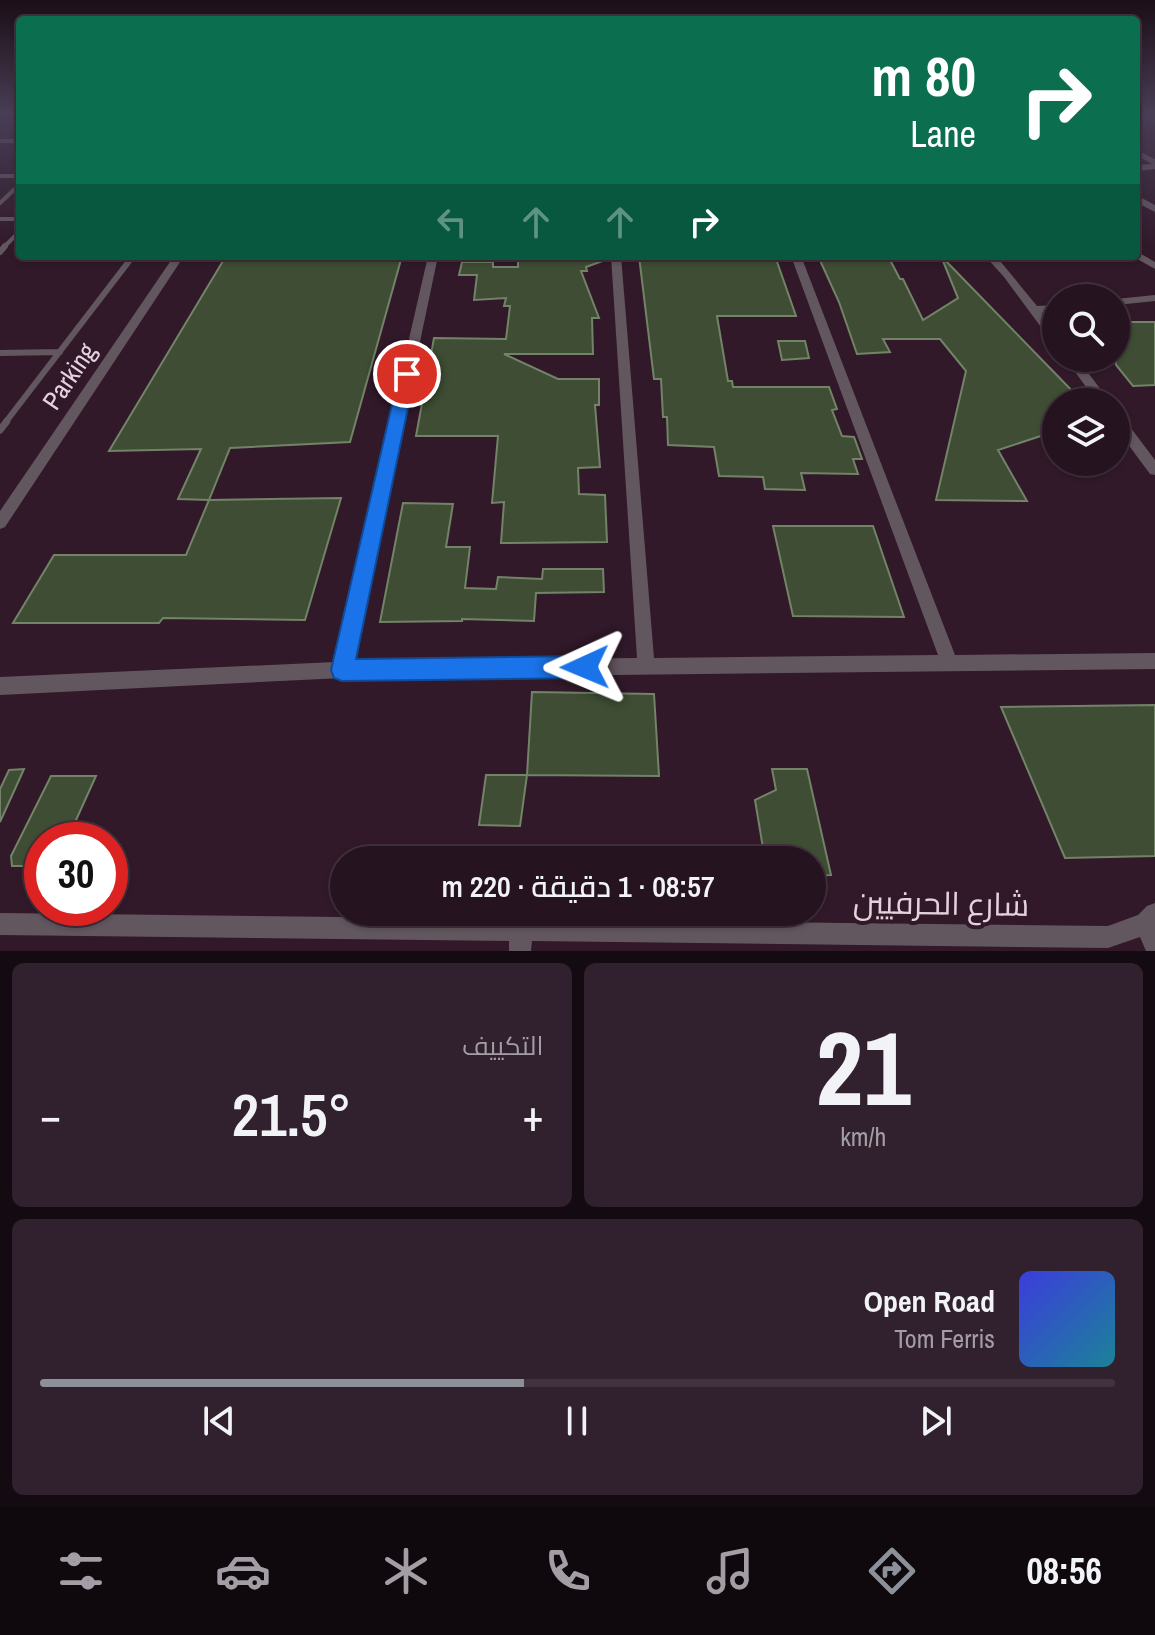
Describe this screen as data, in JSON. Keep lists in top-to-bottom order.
{
  "streets": {
    "street": ["Parking", "شارع الحرفيين"]
  },
  "page": {
    "turn": ["80 m", "Lane"],
    "limit": "30",
    "trip": "08:57 · 1 دقيقة · 220 m",
    "tile": [
      ["21", "km/h"],
      "التكييف"
    ],
    "heat": ["−", "21.5°", "+"],
    "song": ["Open Road", "Tom Ferris"],
    "tabs": "08:56"
  }
}
